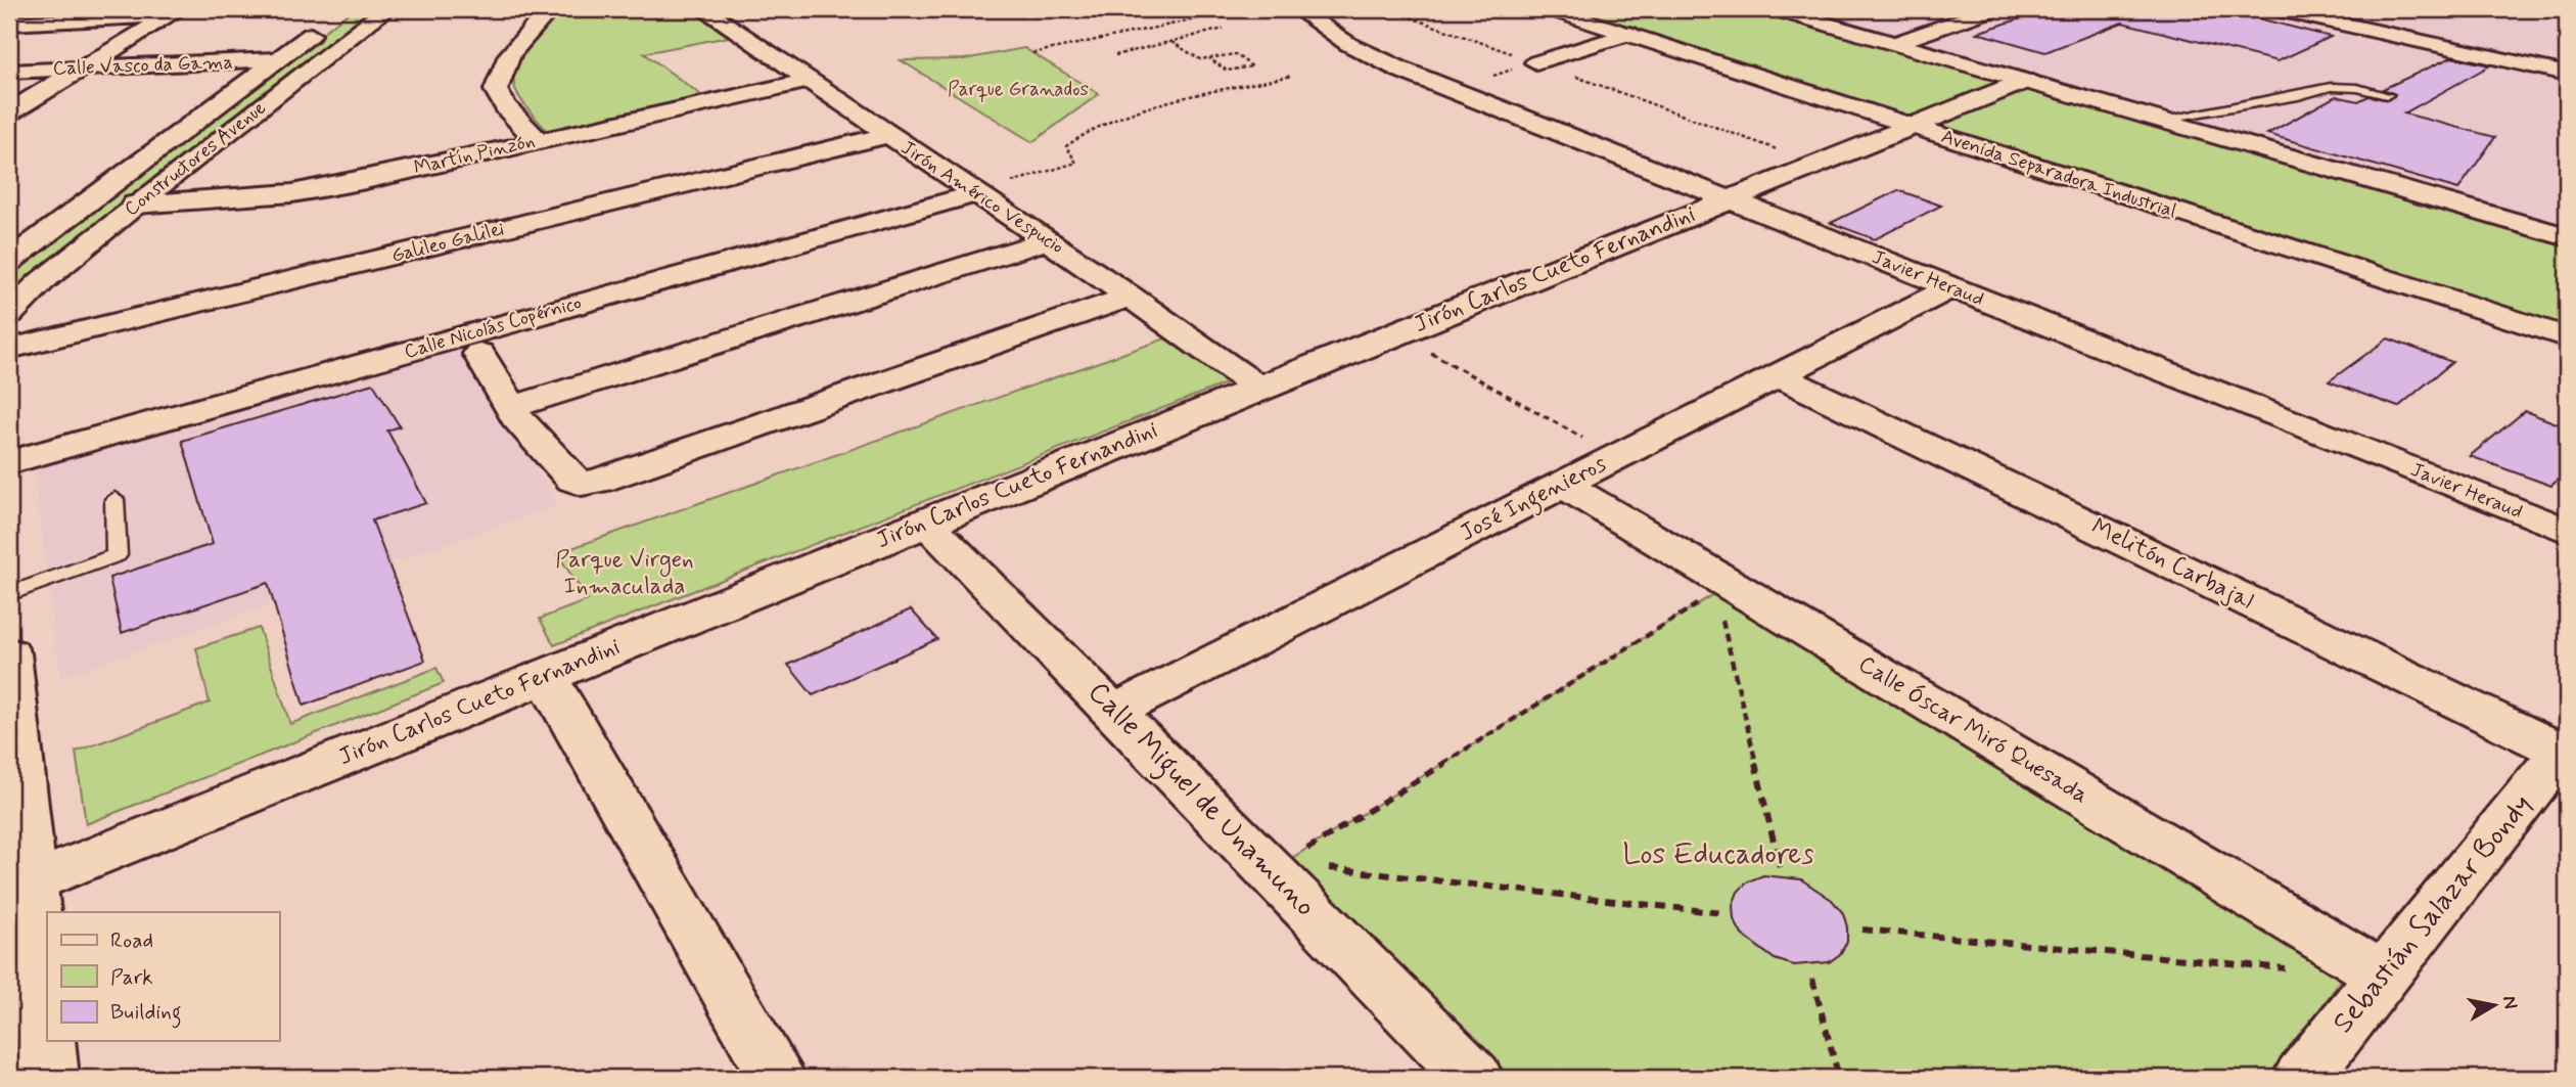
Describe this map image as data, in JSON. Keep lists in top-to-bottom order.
{
  "streets": {
    "street": [
      "Calle Vasco da Gama",
      "Martín Pinzón",
      "Constructores Avenue",
      "Avenida Separadora Industrial",
      "Jirón Américo Vespucio",
      "Galileo Galilei",
      "Jirón Carlos Cueto Fernandini",
      "Javier Heraud",
      "Calle Nicolás Copérnico",
      "José Ingenieros",
      "Melitón Carbajal",
      "Calle Óscar Miró Quesada",
      "Calle Miguel de Unamuno",
      "Sebastián Salazar Bondy"
    ]
  },
  "crossings": [
    ["Calle Vasco da Gama", "Constructores Avenue"],
    ["Martín Pinzón", "Constructores Avenue"],
    ["Martín Pinzón", "Jirón Américo Vespucio"],
    ["Avenida Separadora Industrial", "Jirón Carlos Cueto Fernandini"],
    ["Jirón Américo Vespucio", "Galileo Galilei"],
    ["Jirón Américo Vespucio", "Jirón Carlos Cueto Fernandini"],
    ["Jirón Américo Vespucio", "Calle Nicolás Copérnico"],
    ["Jirón Carlos Cueto Fernandini", "Javier Heraud"],
    ["Jirón Carlos Cueto Fernandini", "Calle Miguel de Unamuno"],
    ["Javier Heraud", "José Ingenieros"],
    ["José Ingenieros", "Melitón Carbajal"],
    ["José Ingenieros", "Calle Óscar Miró Quesada"],
    ["José Ingenieros", "Calle Miguel de Unamuno"],
    ["Melitón Carbajal", "Sebastián Salazar Bondy"],
    ["Calle Óscar Miró Quesada", "Sebastián Salazar Bondy"]
  ],
  "parks": ["Parque Granados", "Parque Virgen Inmaculada", "Los Educadores"],
  "legend": ["Road", "Park", "Building"],
  "north": "right"
}
